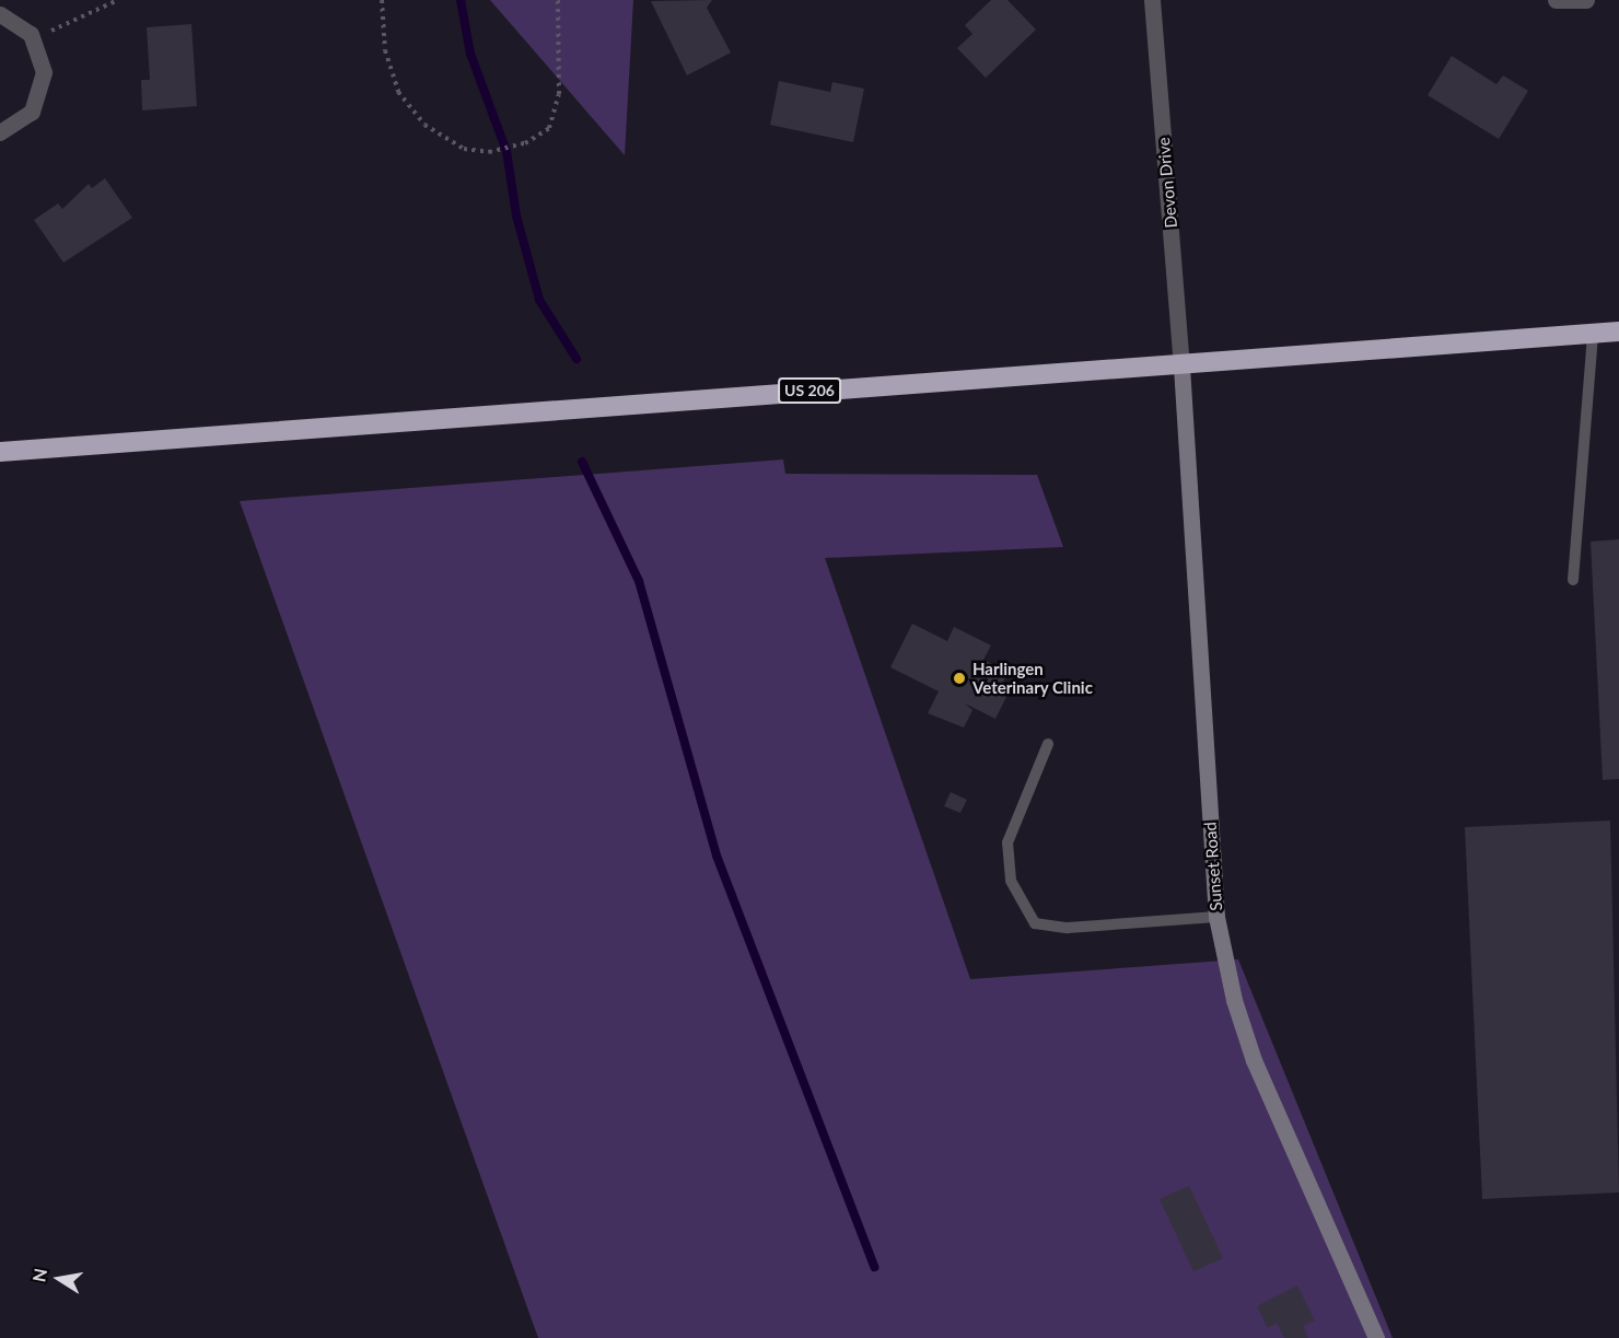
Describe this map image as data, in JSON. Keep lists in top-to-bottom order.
{
  "streets": {
    "highway": ["US 206"],
    "street": ["Devon Drive", "Sunset Road"]
  },
  "crossings": [
    ["Devon Drive", "US 206"],
    ["Devon Drive", "Sunset Road"],
    ["US 206", "Sunset Road"]
  ],
  "places": ["Harlingen Veterinary Clinic"],
  "north": "left"
}
